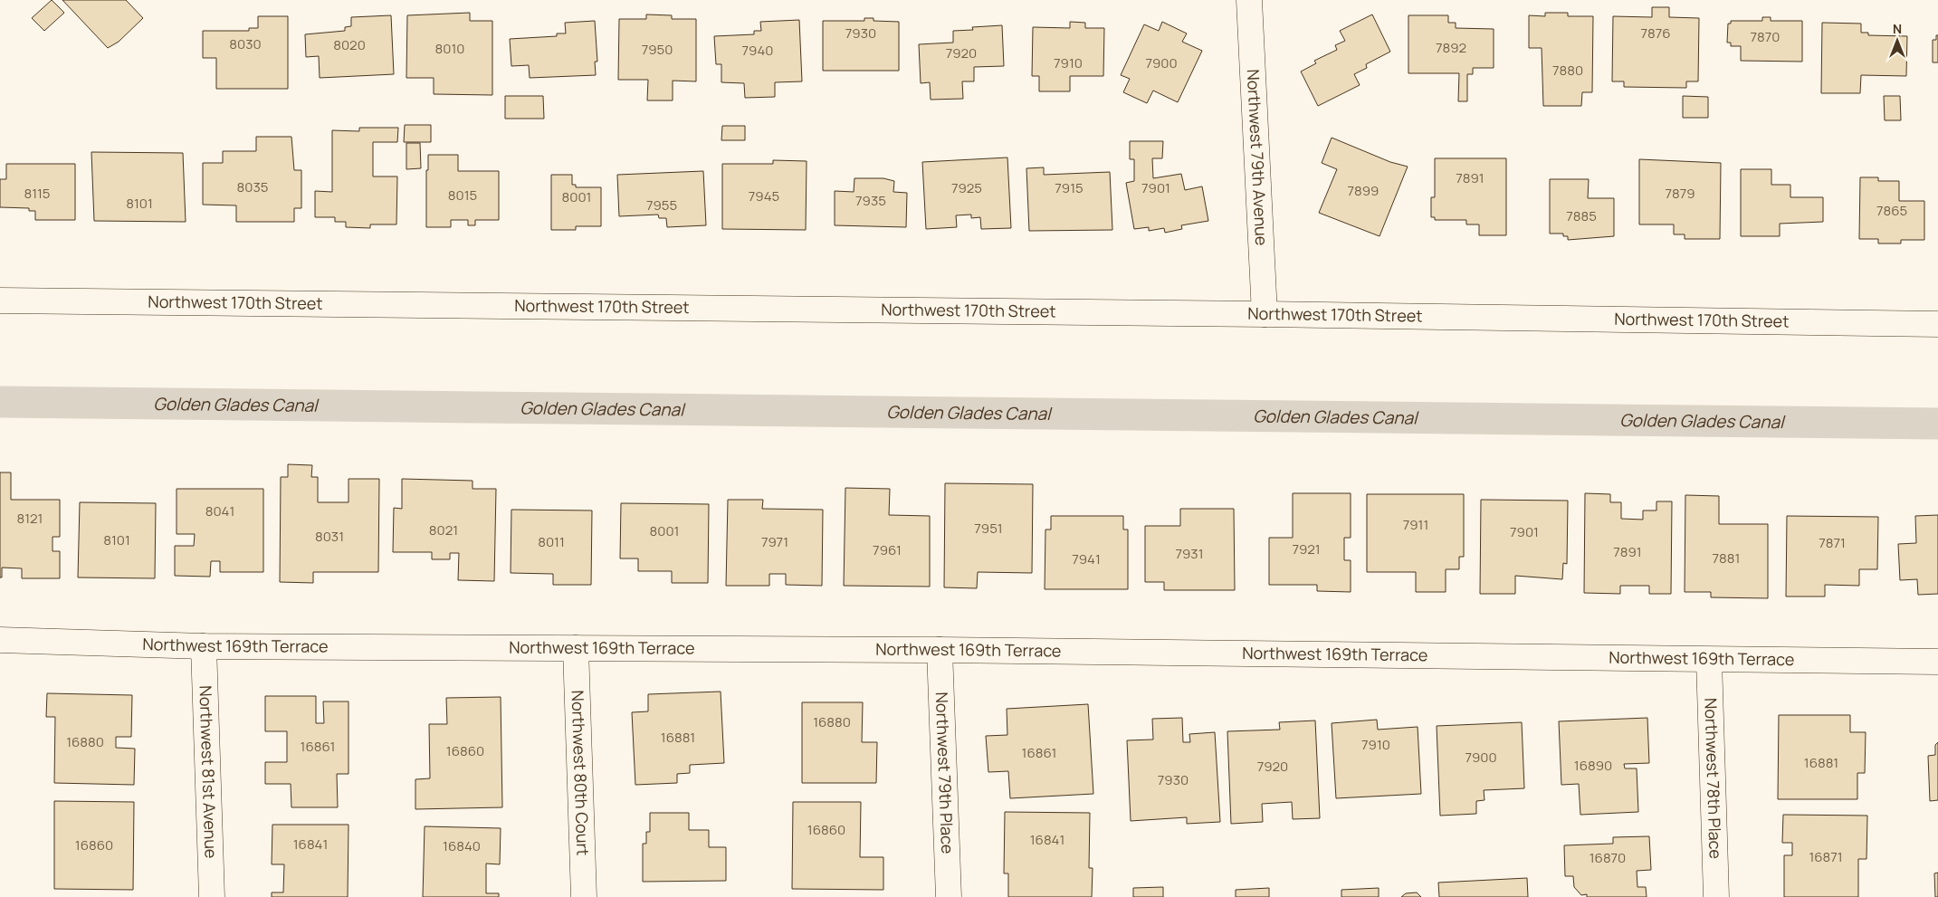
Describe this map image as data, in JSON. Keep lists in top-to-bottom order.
{
  "streets": {
    "street": [
      "Northwest 79th Avenue",
      "Northwest 170th Street",
      "Northwest 169th Terrace",
      "Northwest 81st Avenue",
      "Northwest 80th Court",
      "Northwest 79th Place",
      "Northwest 78th Place"
    ]
  },
  "crossings": [
    ["Northwest 79th Avenue", "Northwest 170th Street"],
    ["Northwest 169th Terrace", "Northwest 81st Avenue"],
    ["Northwest 169th Terrace", "Northwest 80th Court"],
    ["Northwest 169th Terrace", "Northwest 79th Place"],
    ["Northwest 169th Terrace", "Northwest 78th Place"]
  ],
  "water": ["Golden Glades Canal"],
  "house_numbers": [
    "7930",
    "7876",
    "7870",
    "8030",
    "8020",
    "7892",
    "8010",
    "7950",
    "7940",
    "7920",
    "7910",
    "7900",
    "7880",
    "7891",
    "8035",
    "7925",
    "7915",
    "7901",
    "7899",
    "8115",
    "7879",
    "8015",
    "7945",
    "8001",
    "7935",
    "8101",
    "7955",
    "7865",
    "7885",
    "8041",
    "8121",
    "7911",
    "7951",
    "8021",
    "8001",
    "7901",
    "8031",
    "8101",
    "8011",
    "7971",
    "7871",
    "7921",
    "7961",
    "7891",
    "7931",
    "7881",
    "7941",
    "16880",
    "16881",
    "16880",
    "7910",
    "16861",
    "16860",
    "16861",
    "7900",
    "16881",
    "16890",
    "7920",
    "7930",
    "16860",
    "16841",
    "16841",
    "16860",
    "16840",
    "16871",
    "16870"
  ],
  "north": "top"
}
